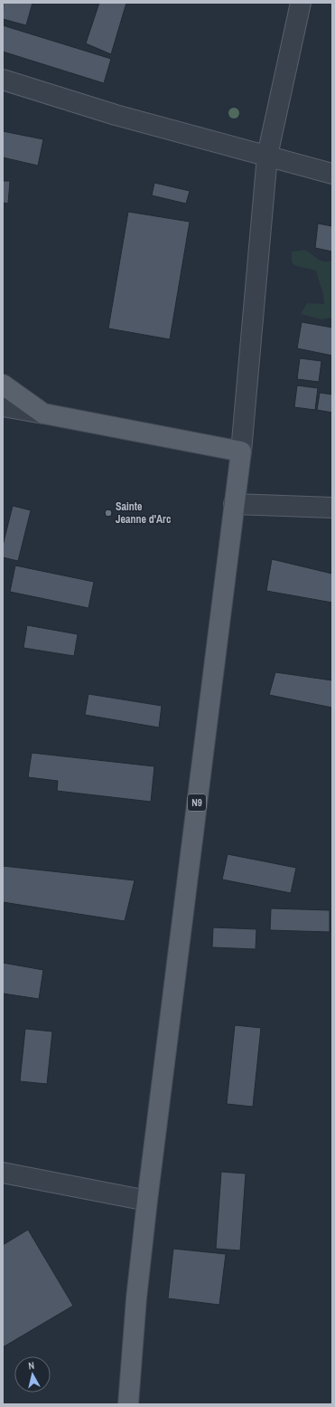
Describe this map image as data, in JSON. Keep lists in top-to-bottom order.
{
  "streets": {
    "main road": ["N9"]
  },
  "places": ["Sainte Jeanne d'Arc"],
  "north": "top"
}
